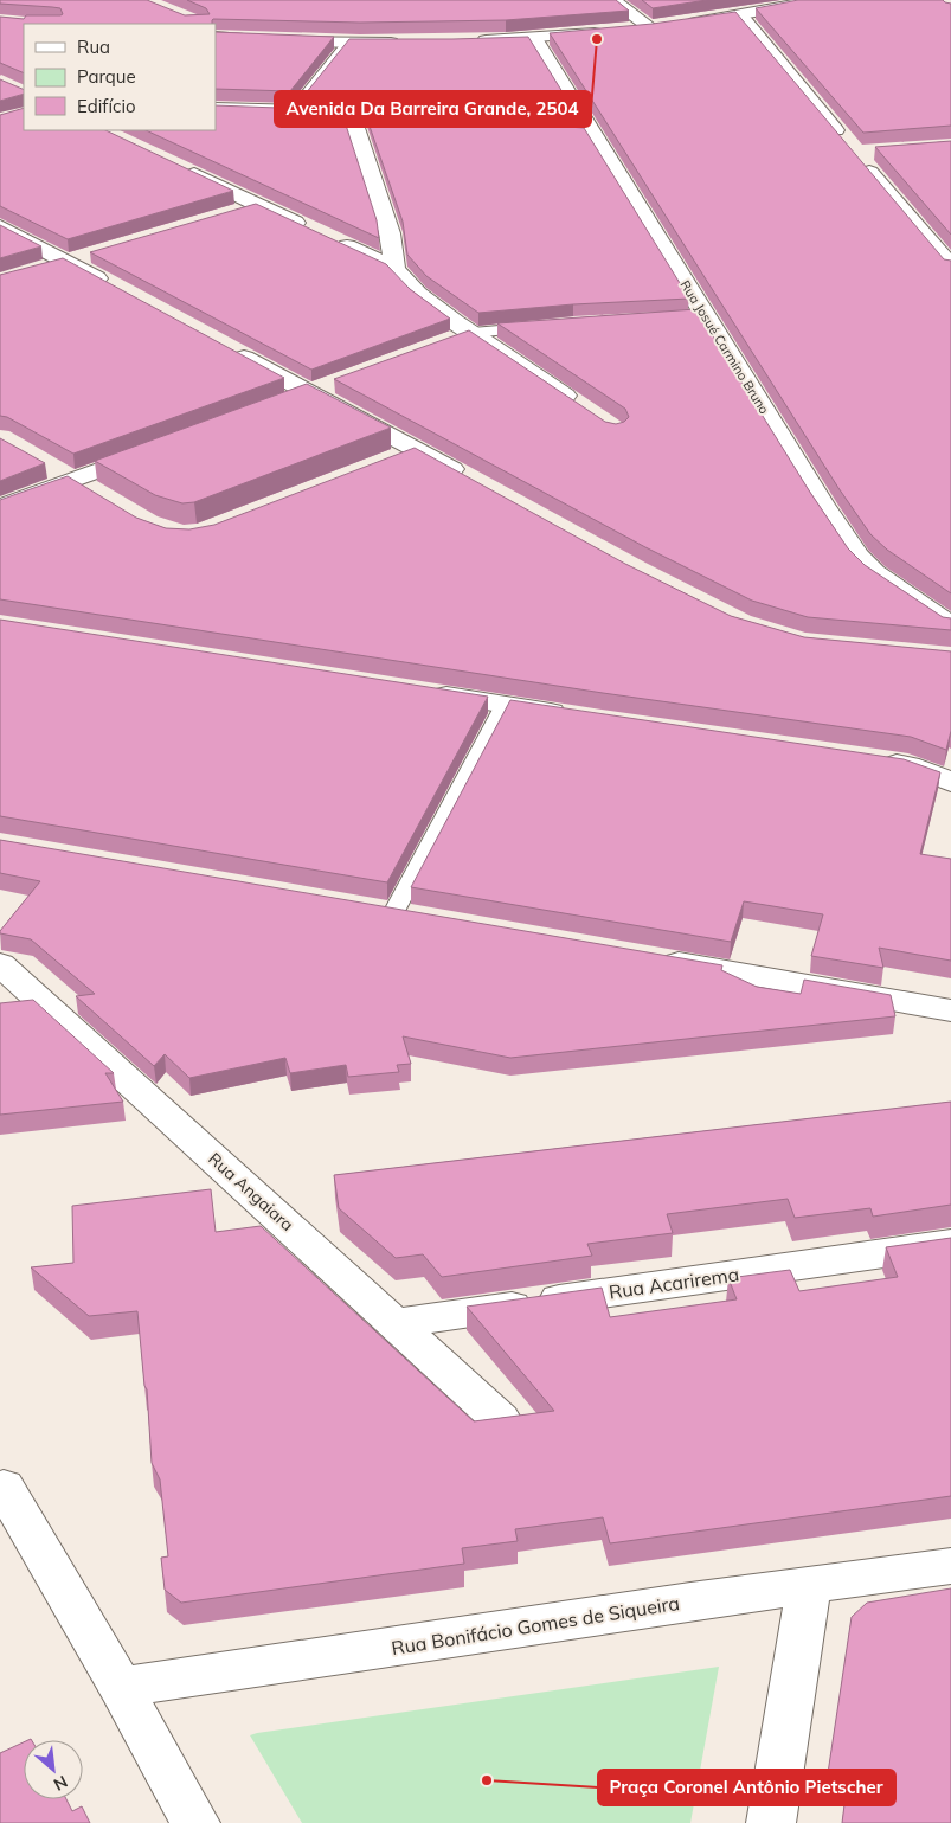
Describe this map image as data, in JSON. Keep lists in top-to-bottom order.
{
  "streets": {
    "street": [
      "Rua Josué Carmino Bruno",
      "Rua Angaiara",
      "Rua Acarirema",
      "Rua Bonifácio Gomes de Siqueira"
    ]
  },
  "crossings": [
    ["Rua Angaiara", "Rua Acarirema"]
  ],
  "places": ["Avenida Da Barreira Grande, 2504", "Praça Coronel Antônio Pietscher"],
  "legend": ["Rua", "Parque", "Edifício"],
  "north": "bottom right"
}
